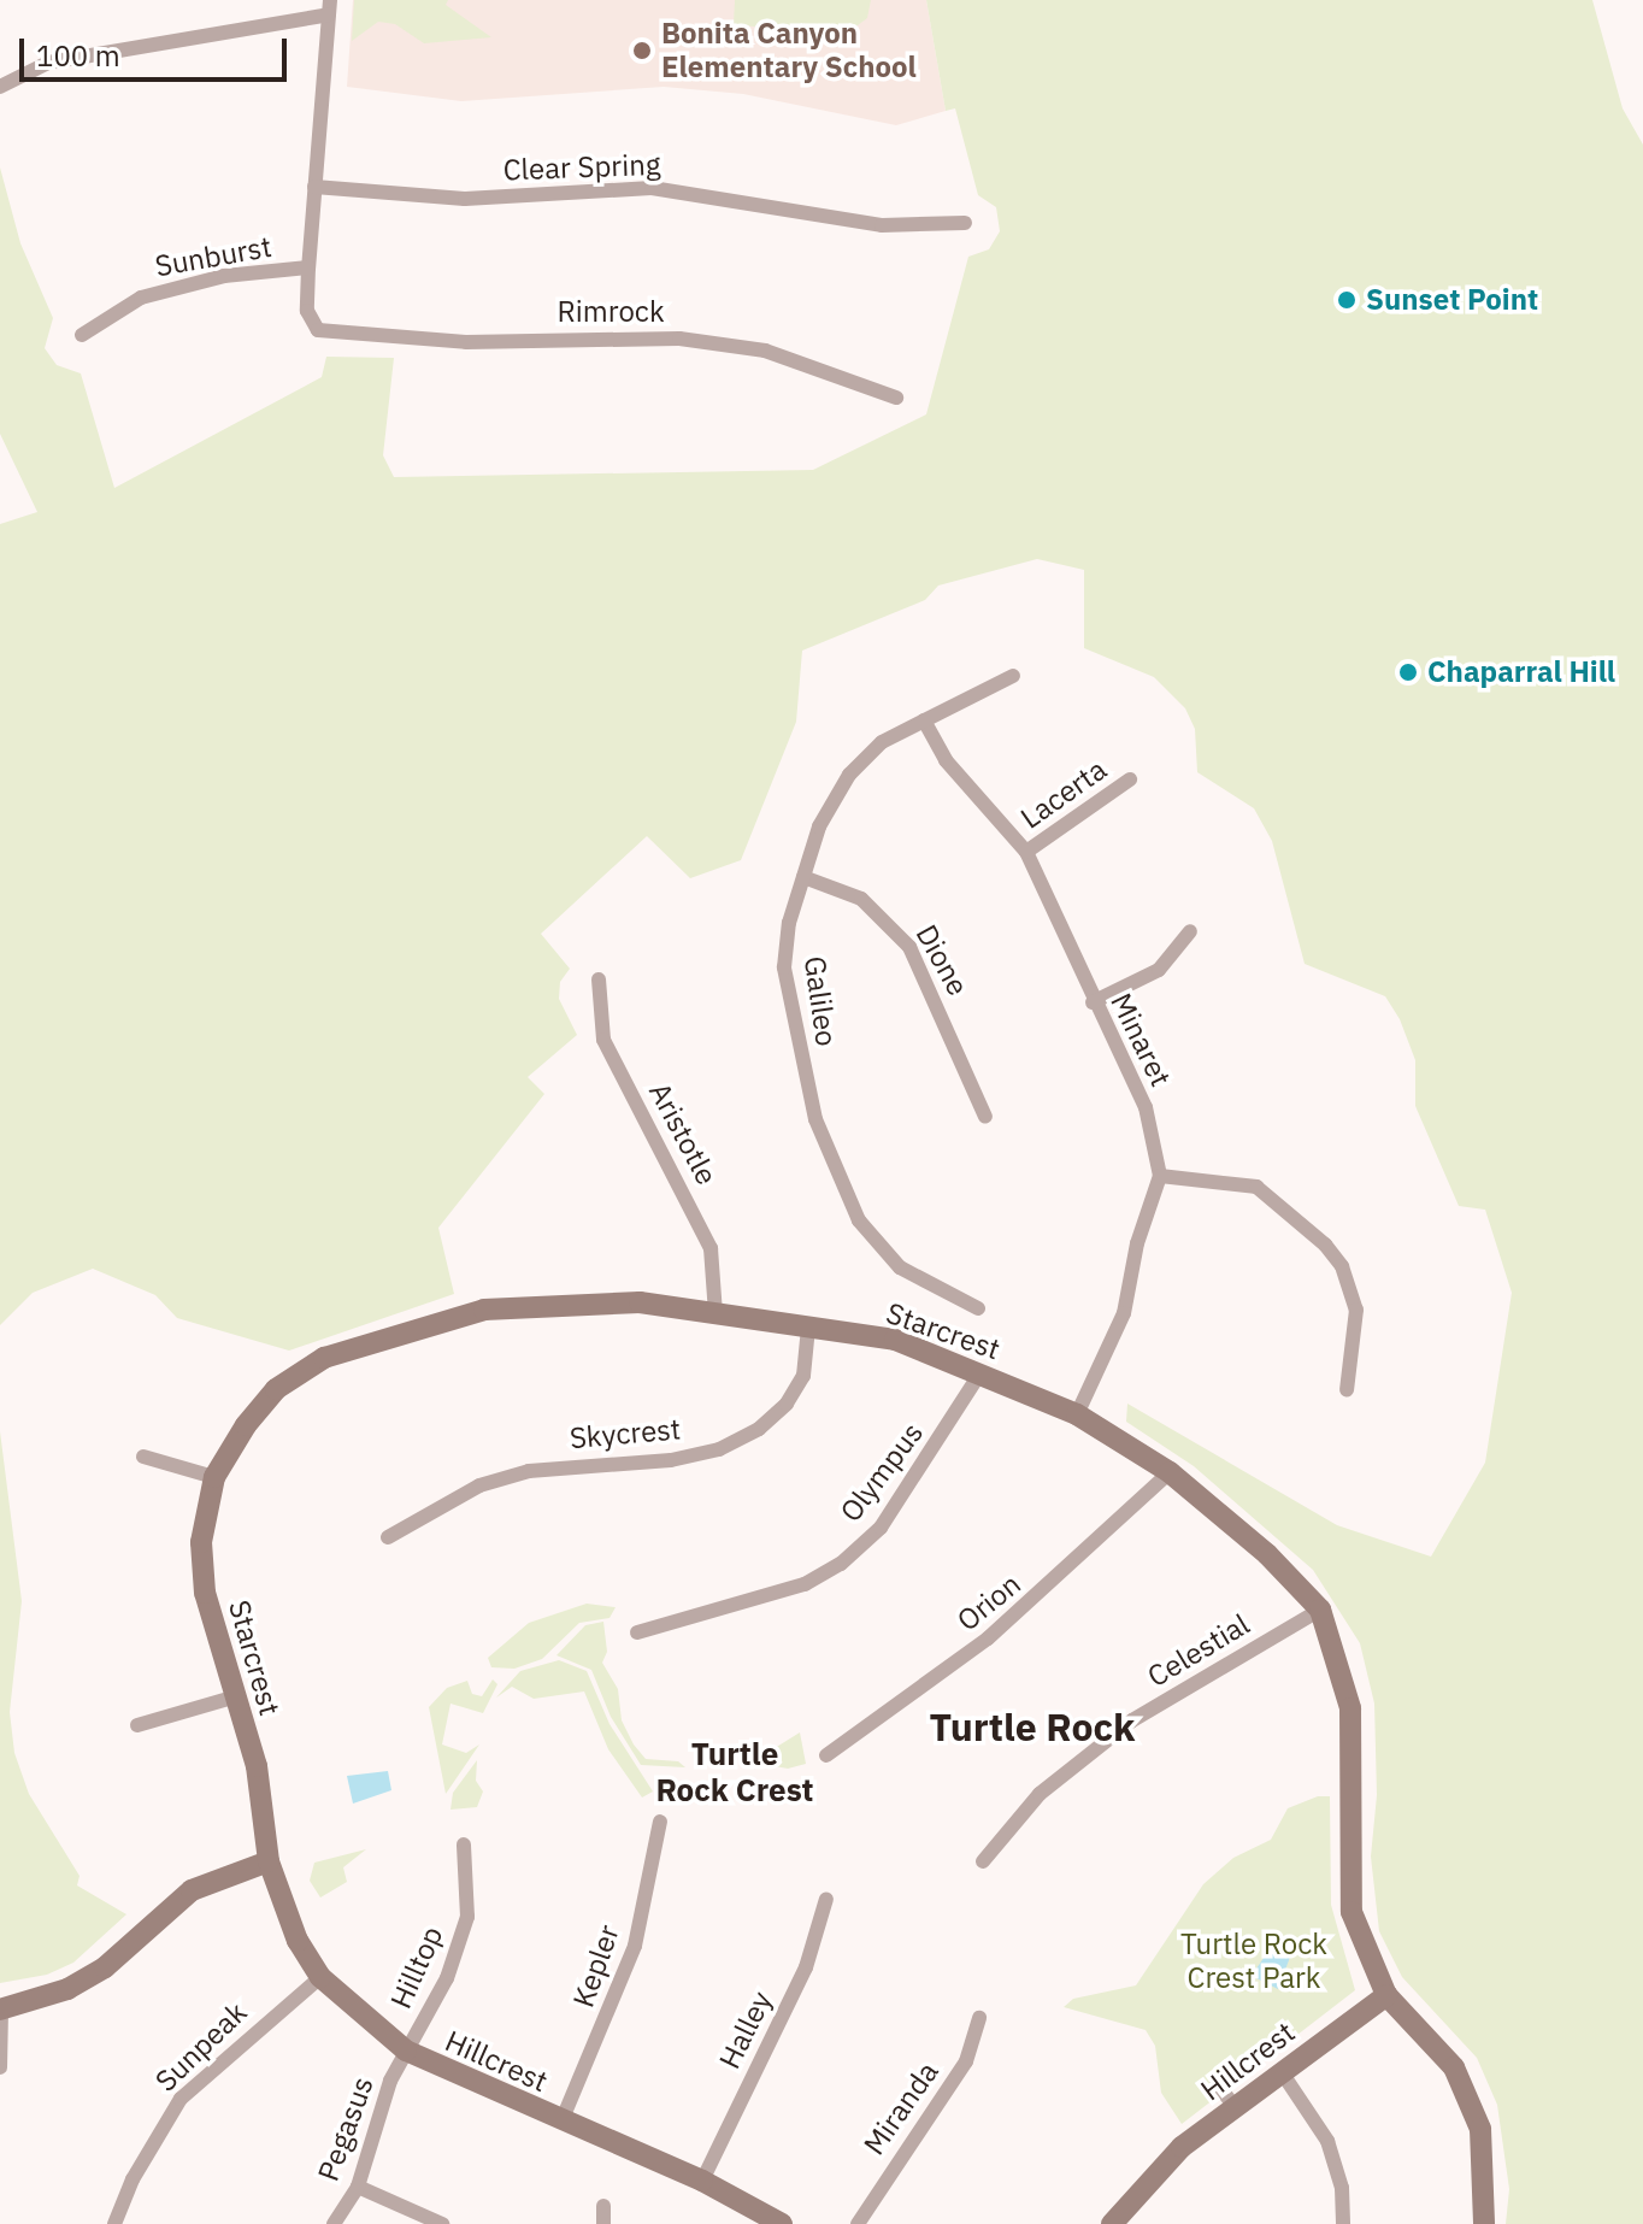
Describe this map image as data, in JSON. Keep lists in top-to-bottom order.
{
  "streets": {
    "street": [
      "Clear Spring",
      "Sunburst",
      "Rimrock",
      "Lacerta",
      "Dione",
      "Galileo",
      "Minaret",
      "Aristotle",
      "Starcrest",
      "Skycrest",
      "Olympus",
      "Orion",
      "Celestial",
      "Kepler",
      "Hilltop",
      "Halley",
      "Sunpeak",
      "Hillcrest",
      "Miranda",
      "Pegasus"
    ]
  },
  "crossings": [
    ["Sunburst", "Rimrock"],
    ["Lacerta", "Minaret"],
    ["Dione", "Galileo"],
    ["Galileo", "Minaret"],
    ["Aristotle", "Starcrest"],
    ["Starcrest", "Skycrest"],
    ["Starcrest", "Olympus"],
    ["Starcrest", "Orion"],
    ["Starcrest", "Celestial"],
    ["Starcrest", "Hillcrest"],
    ["Kepler", "Hillcrest"],
    ["Hilltop", "Hillcrest"],
    ["Hilltop", "Pegasus"],
    ["Halley", "Hillcrest"],
    ["Sunpeak", "Hillcrest"],
    ["Hillcrest", "Pegasus"]
  ],
  "districts": ["Turtle Rock", "Turtle Rock Crest"],
  "parks": ["Turtle Rock Crest Park"],
  "places": ["Bonita Canyon Elementary School", "Sunset Point", "Chaparral Hill"],
  "scale_bar": "100 m"
}
